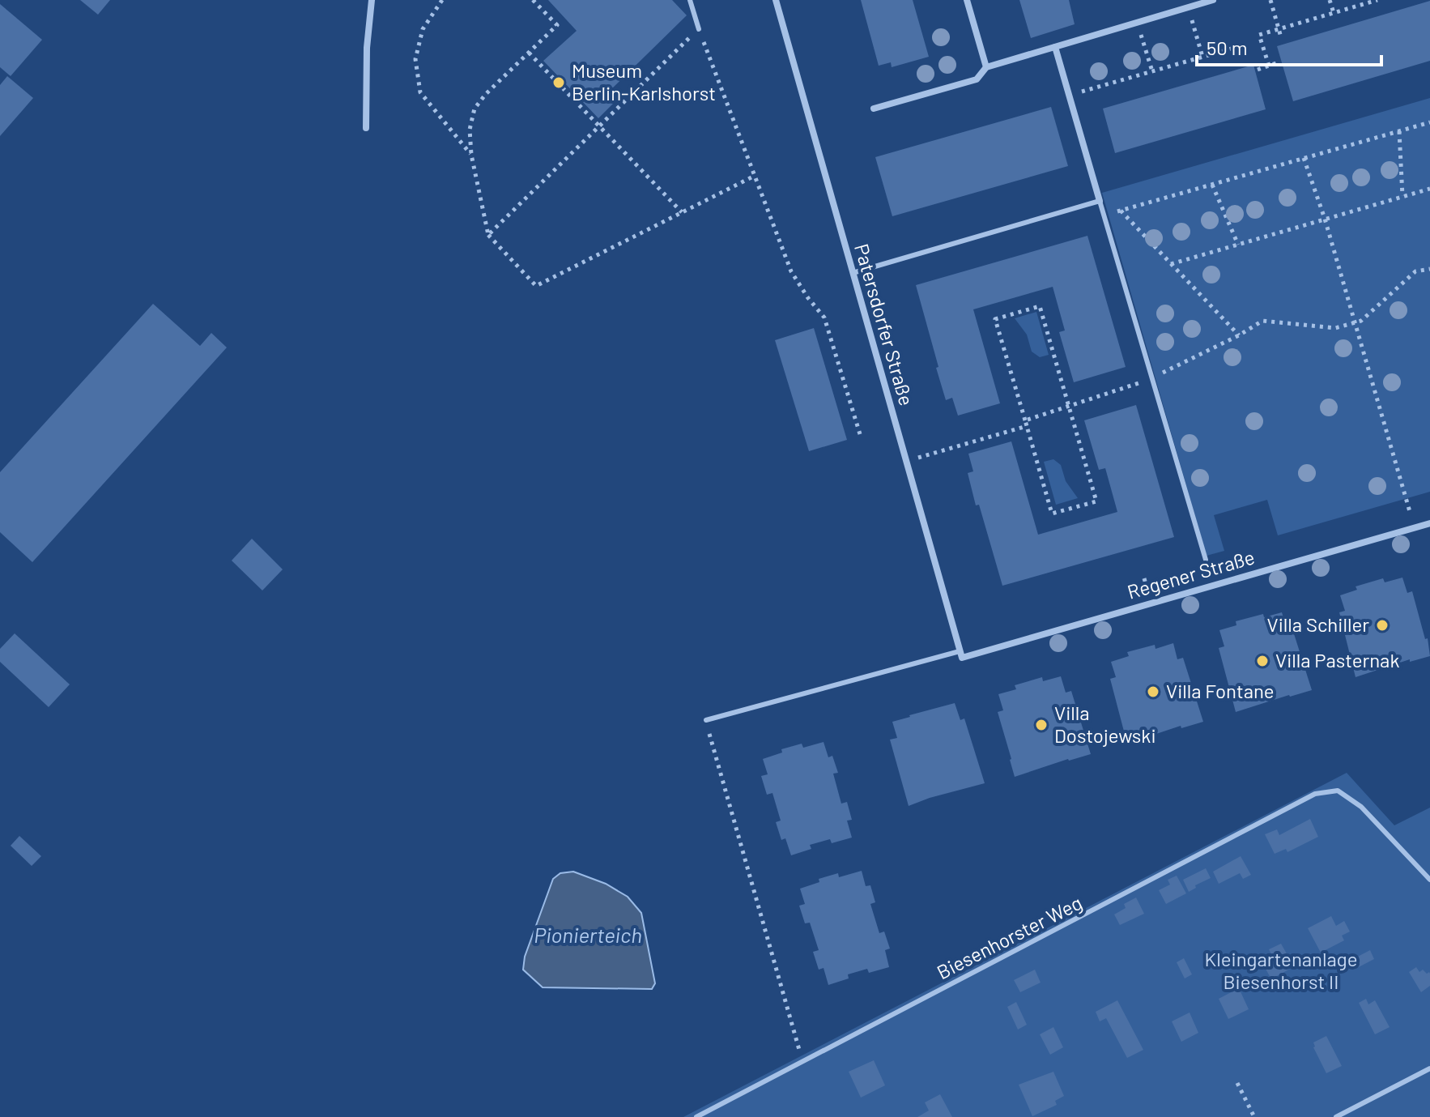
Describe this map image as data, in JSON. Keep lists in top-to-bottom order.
{
  "streets": {
    "street": ["Patersdorfer Straße", "Regener Straße"],
    "lane": ["Biesenhorster Weg"]
  },
  "crossings": [
    ["Patersdorfer Straße", "Regener Straße"]
  ],
  "water": ["Pionierteich"],
  "parks": ["Kleingartenanlage Biesenhorst II"],
  "places": [
    "Museum Berlin-Karlshorst",
    "Villa Schiller",
    "Villa Pasternak",
    "Villa Fontane",
    "Villa Dostojewski"
  ],
  "scale_bar": "50 m"
}
